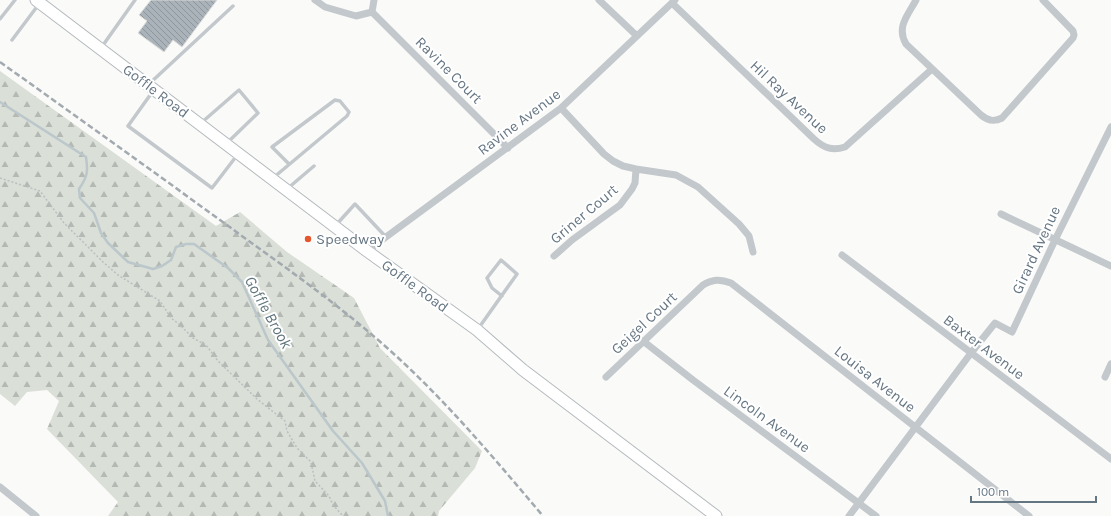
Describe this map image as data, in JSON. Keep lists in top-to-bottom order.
{
  "streets": {
    "main road": ["Goffle Road"],
    "street": [
      "Ravine Court",
      "Hil Ray Avenue",
      "Ravine Avenue",
      "Griner Court",
      "Girard Avenue",
      "Geigel Court",
      "Baxter Avenue",
      "Louisa Avenue",
      "Lincoln Avenue"
    ]
  },
  "crossings": [
    ["Ravine Court", "Ravine Avenue"],
    ["Goffle Road", "Ravine Avenue"],
    ["Hil Ray Avenue", "Ravine Avenue"],
    ["Girard Avenue", "Baxter Avenue"],
    ["Geigel Court", "Louisa Avenue"],
    ["Geigel Court", "Lincoln Avenue"]
  ],
  "water": ["Goffle Brook"],
  "places": ["Speedway"],
  "scale_bar": "100 m"
}
